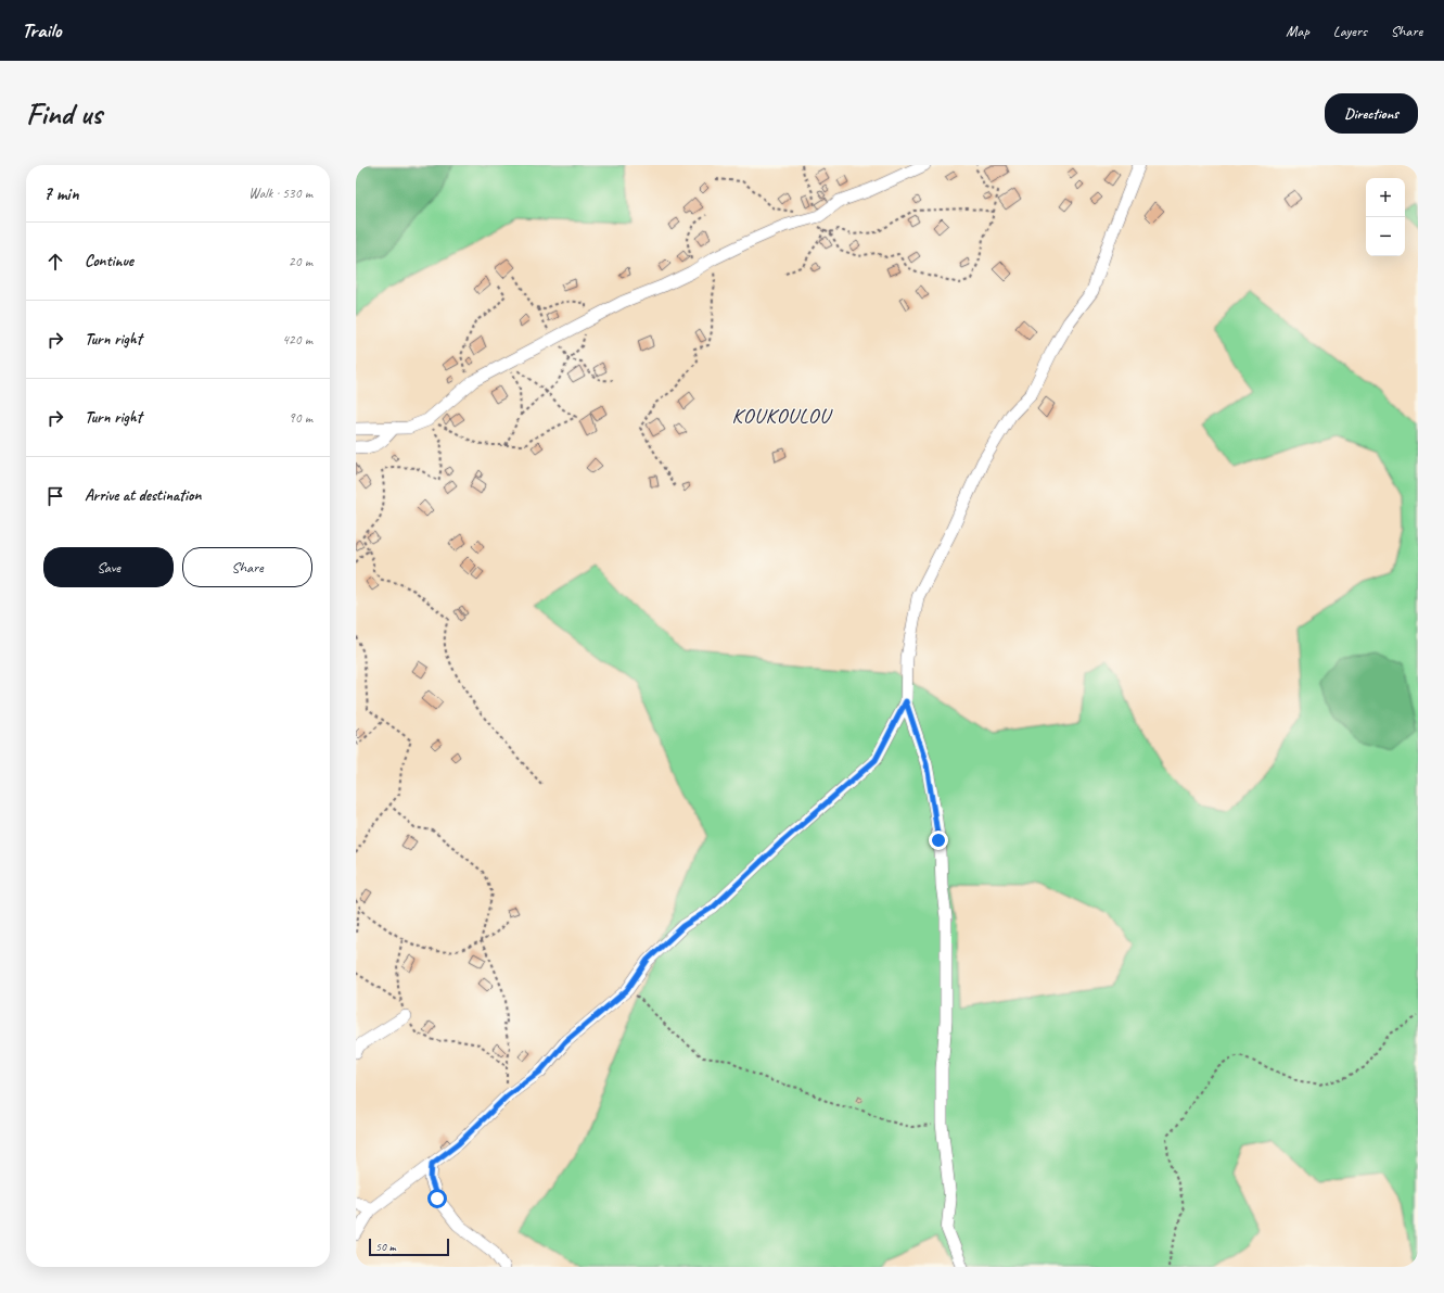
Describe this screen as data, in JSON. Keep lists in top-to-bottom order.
{
  "districts": ["KOUKOULOU"],
  "scale_bar": "50 m",
  "page": {
    "header": "Trailo",
    "nav": ["Map", "Layers", "Share"],
    "buttons": [
      "Directions",
      ["Save", "Share"]
    ],
    "title": "Find us",
    "heading": ["7 min", "Walk · 530 m"],
    "map_buttons": ["+", "−"],
    "list": [
      ["Continue", "20 m"],
      ["Turn right", "420 m"],
      ["Turn right", "90 m"],
      "Arrive at destination"
    ],
    "scale": "50 m"
  }
}
